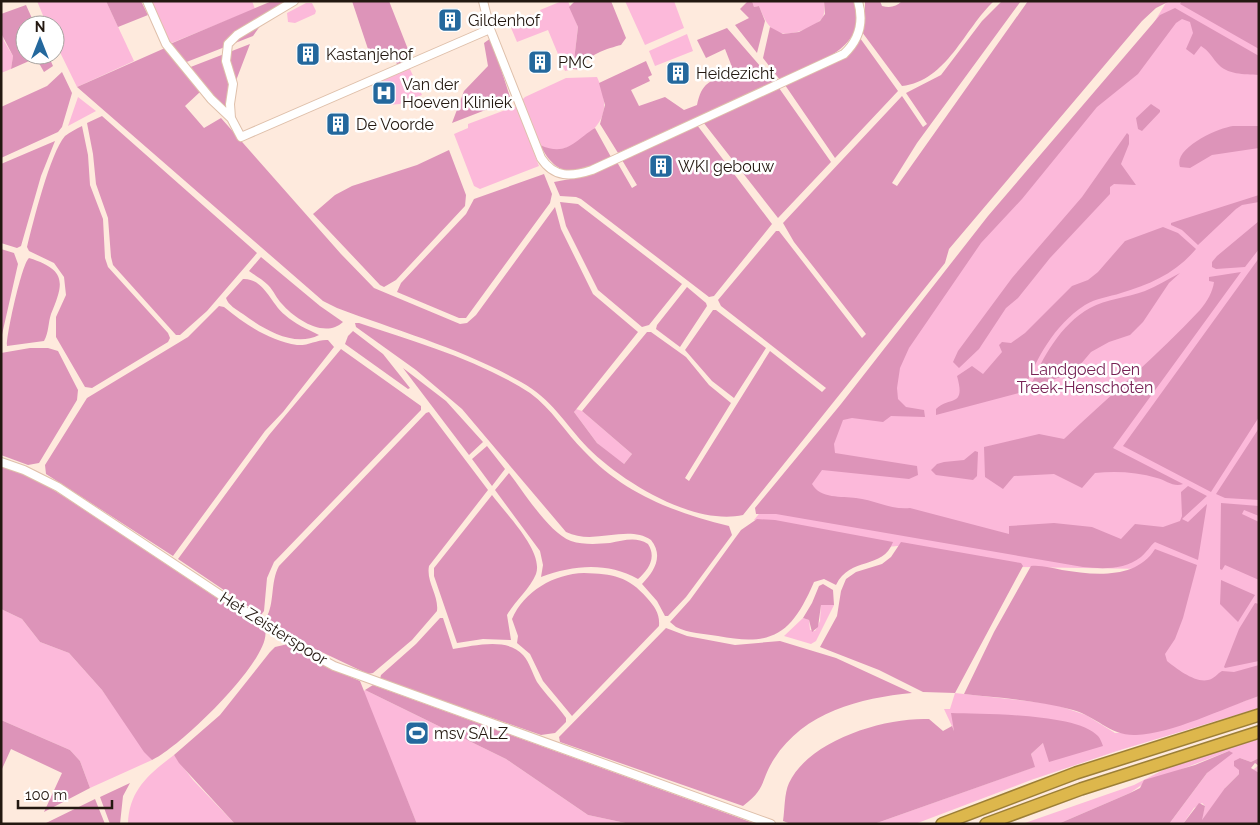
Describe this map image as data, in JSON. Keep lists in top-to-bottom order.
{
  "streets": {
    "street": ["Het Zeisterspoor"]
  },
  "parks": ["Landgoed Den Treek-Henschoten"],
  "places": {
    "building": [
      "Gildenhof",
      "Kastanjehof",
      "PMC",
      "Heidezicht",
      "De Voorde",
      "WKI gebouw"
    ],
    "hospital": ["Van der Hoeven Kliniek"],
    "sports": ["msv SALZ"]
  },
  "scale_bar": "100 m",
  "north": "top"
}
